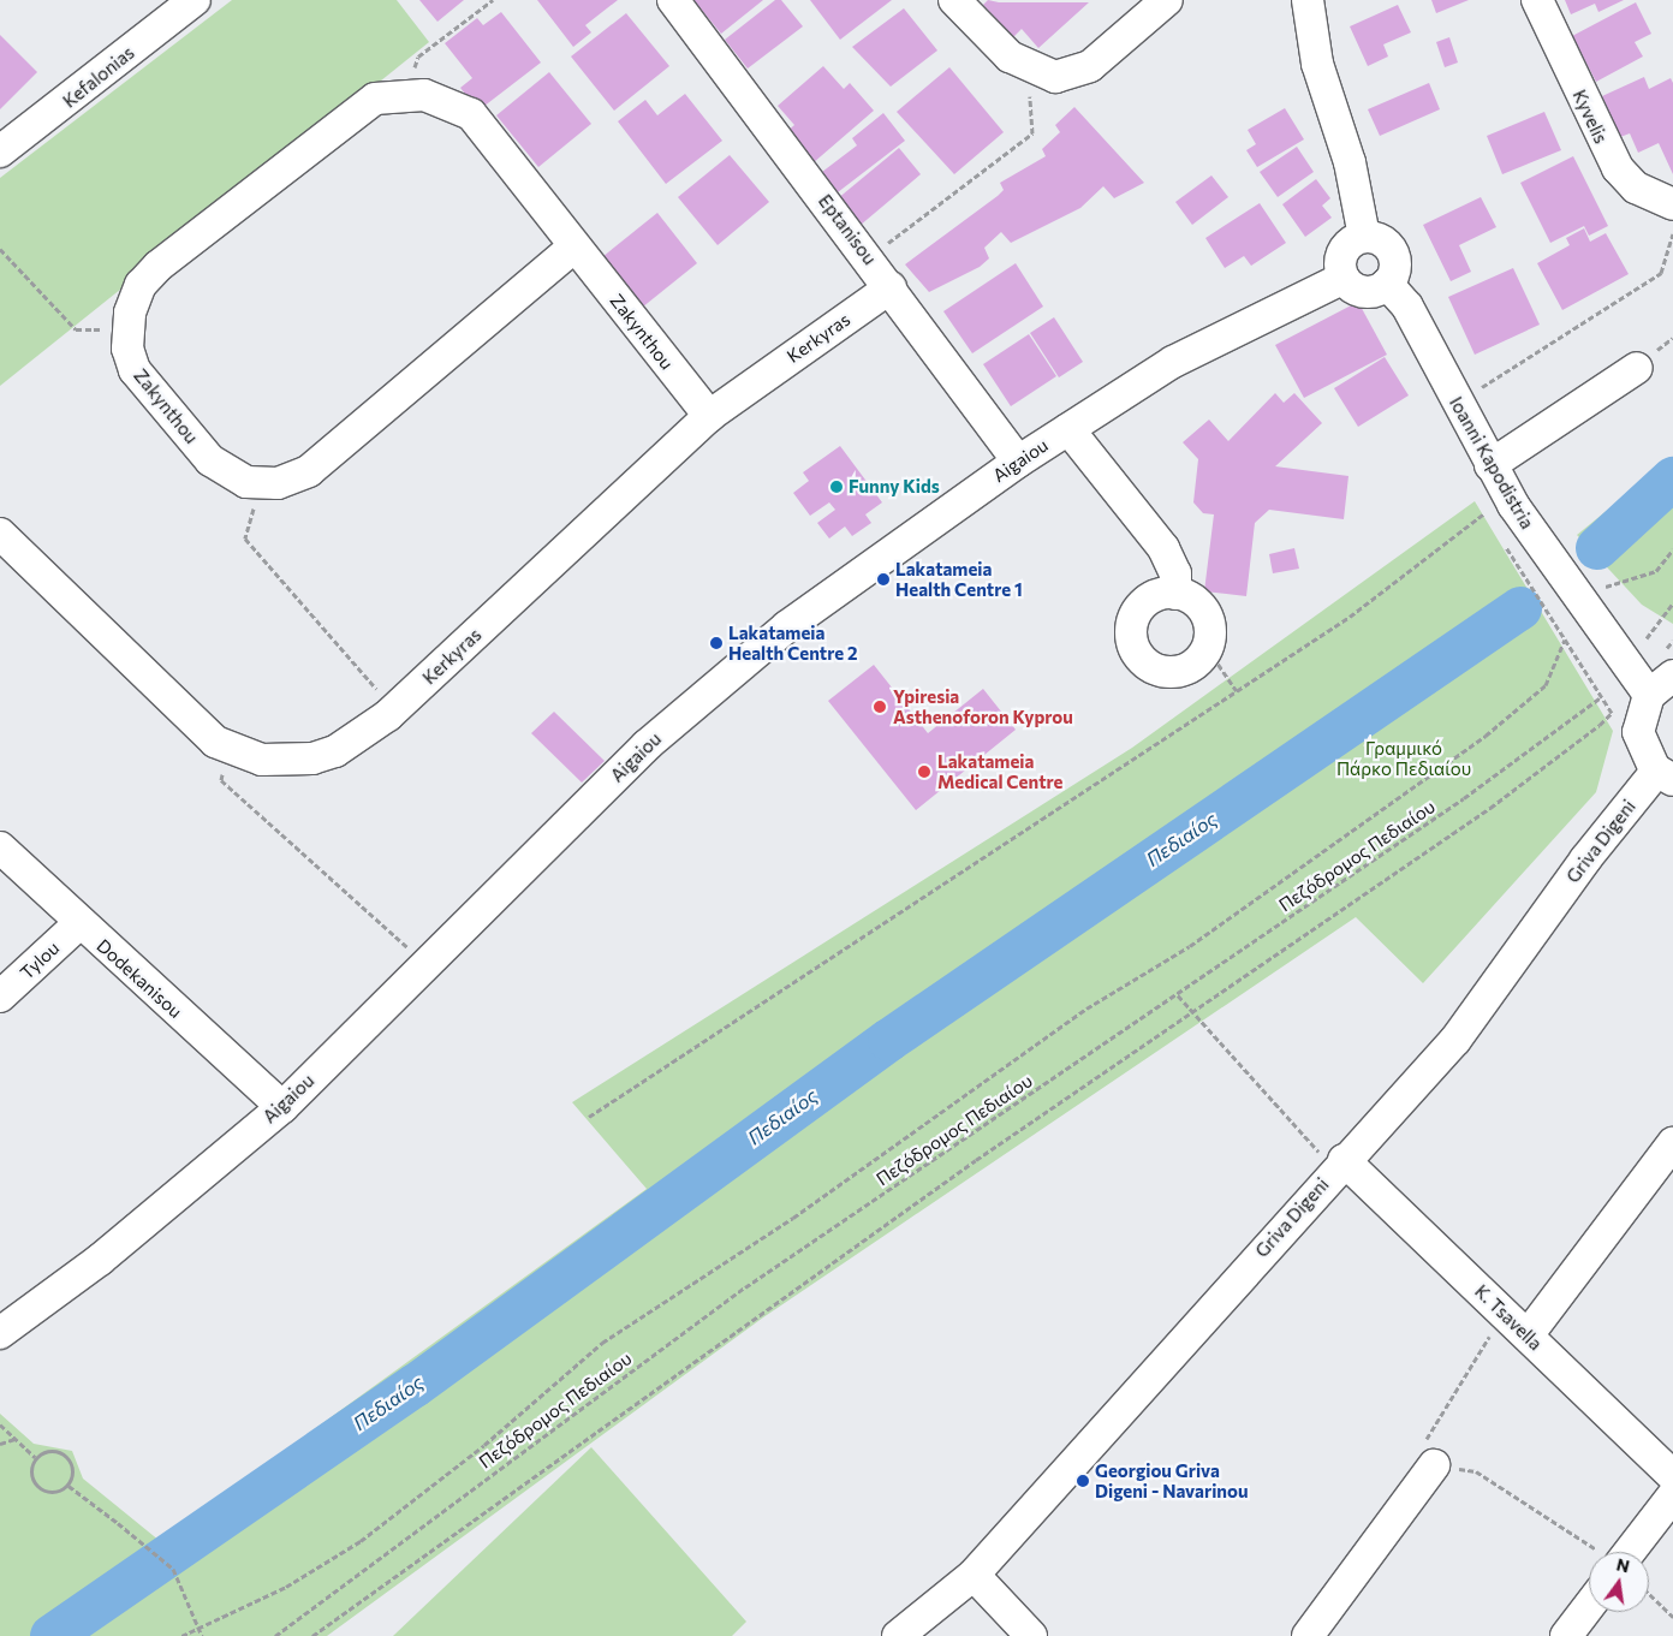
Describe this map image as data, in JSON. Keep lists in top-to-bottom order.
{
  "streets": {
    "street": [
      "Kefalonias",
      "Kyvelis",
      "Eptanisou",
      "Zakynthou",
      "Kerkyras",
      "Aigaiou",
      "Ioanni Kapodistria",
      "Griva Digeni",
      "Tylou",
      "Dodekanisou",
      "K. Tsavella"
    ],
    "path": ["Πεζόδρομος Πεδιαίου"]
  },
  "crossings": [
    ["Eptanisou", "Kerkyras"],
    ["Eptanisou", "Aigaiou"],
    ["Zakynthou", "Kerkyras"],
    ["Aigaiou", "Ioanni Kapodistria"],
    ["Aigaiou", "Dodekanisou"],
    ["Griva Digeni", "K. Tsavella"],
    ["Tylou", "Dodekanisou"]
  ],
  "water": ["Πεδιαίος"],
  "parks": ["Γραμμικό Πάρκο Πεδιαίου"],
  "places": [
    "Funny Kids",
    "Lakatameia Health Centre 1",
    "Lakatameia Health Centre 2",
    "Ypiresia Asthenoforon Kyprou",
    "Lakatameia Medical Centre",
    "Georgiou Griva Digeni - Navarinou"
  ],
  "north": "top"
}
